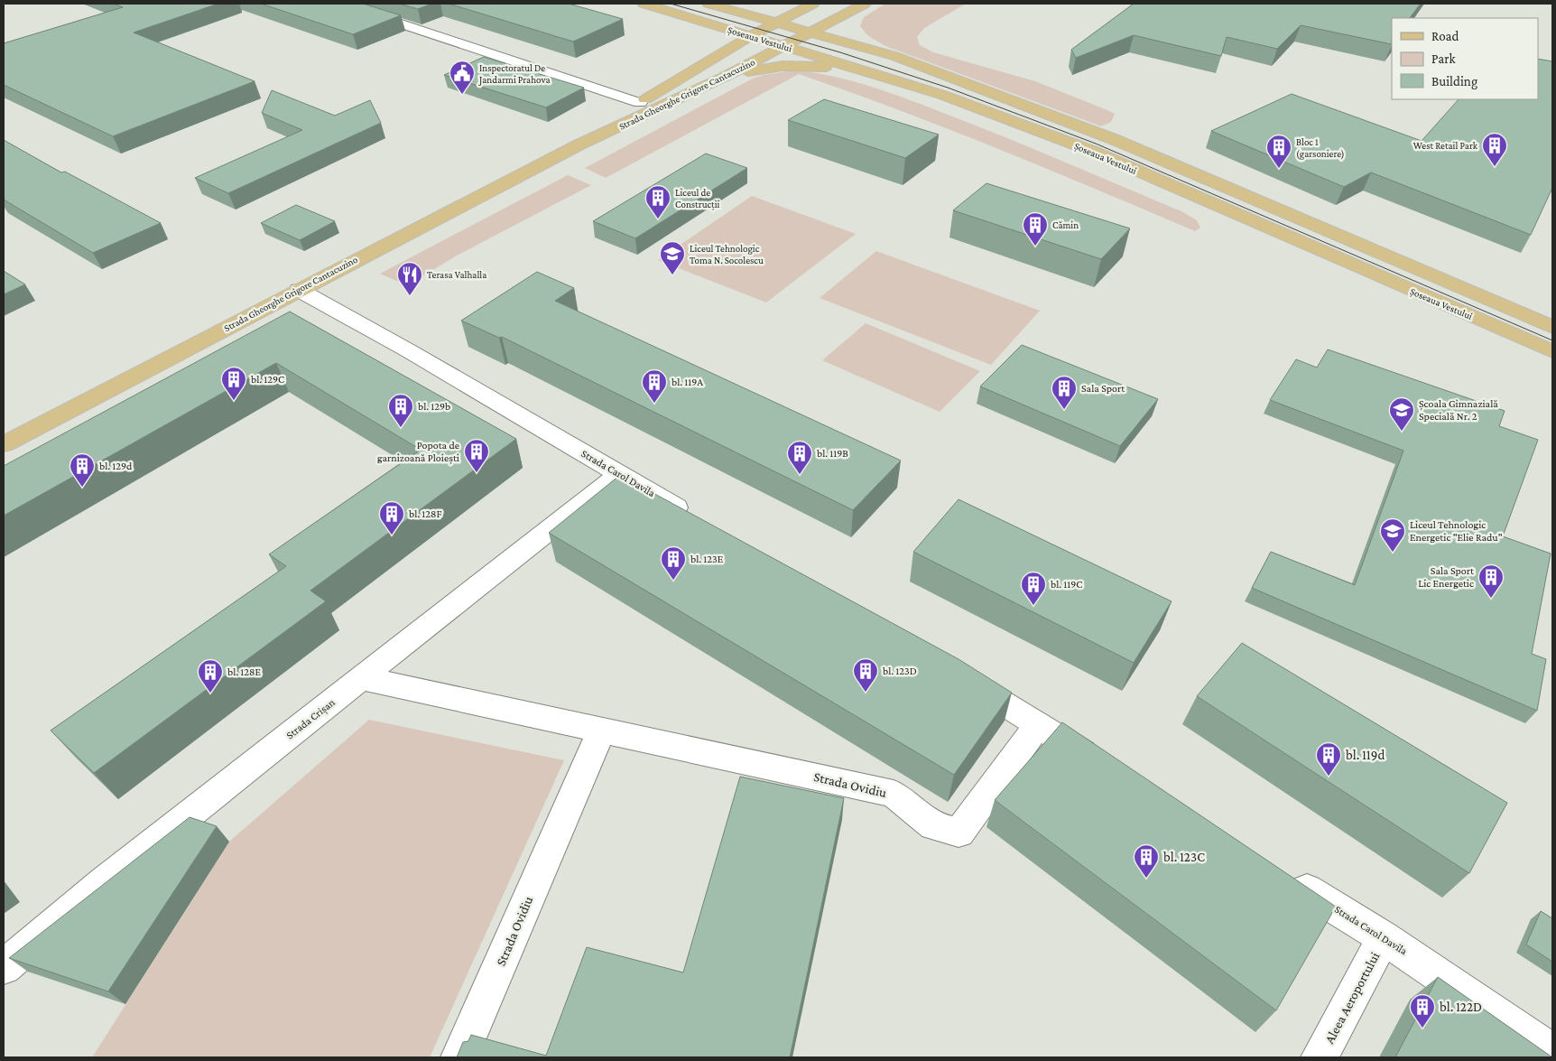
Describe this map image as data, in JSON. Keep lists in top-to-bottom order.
{
  "streets": {
    "main road": ["Șoseaua Vestului", "Strada Gheorghe Grigore Cantacuzino"],
    "street": [
      "Strada Carol Davila",
      "Strada Crișan",
      "Strada Ovidiu",
      "Aleea Aeroportului"
    ]
  },
  "crossings": [
    ["Șoseaua Vestului", "Strada Gheorghe Grigore Cantacuzino"],
    ["Strada Gheorghe Grigore Cantacuzino", "Strada Carol Davila"],
    ["Strada Carol Davila", "Strada Crișan"],
    ["Strada Carol Davila", "Aleea Aeroportului"],
    ["Strada Crișan", "Strada Ovidiu"]
  ],
  "places": {
    "public building": ["Inspectoratul De Jandarmi Prahova"],
    "building": [
      "West Retail Park",
      "Bloc 1 (garsoniere)",
      "Liceul de Construcții",
      "Cămin",
      "bl. 129C",
      "bl. 119A",
      "Sala Sport",
      "bl. 129b",
      "Popota de garnizoană Ploiești",
      "bl. 119B",
      "bl. 129d",
      "bl. 128F",
      "bl. 123E",
      "Sala Sport Lic Energetic",
      "bl. 119C",
      "bl. 123D",
      "bl. 128E",
      "bl. 119d",
      "bl. 123C",
      "bl. 122D"
    ],
    "school or university": ["Liceul Tehnologic Toma N. Socolescu", "Școala Gimnazială Specială Nr. 2", "Liceul Tehnologic Energetic \"Elie Radu\""],
    "restaurant": ["Terasa Valhalla"]
  },
  "legend": ["Road", "Park", "Building"]
}
